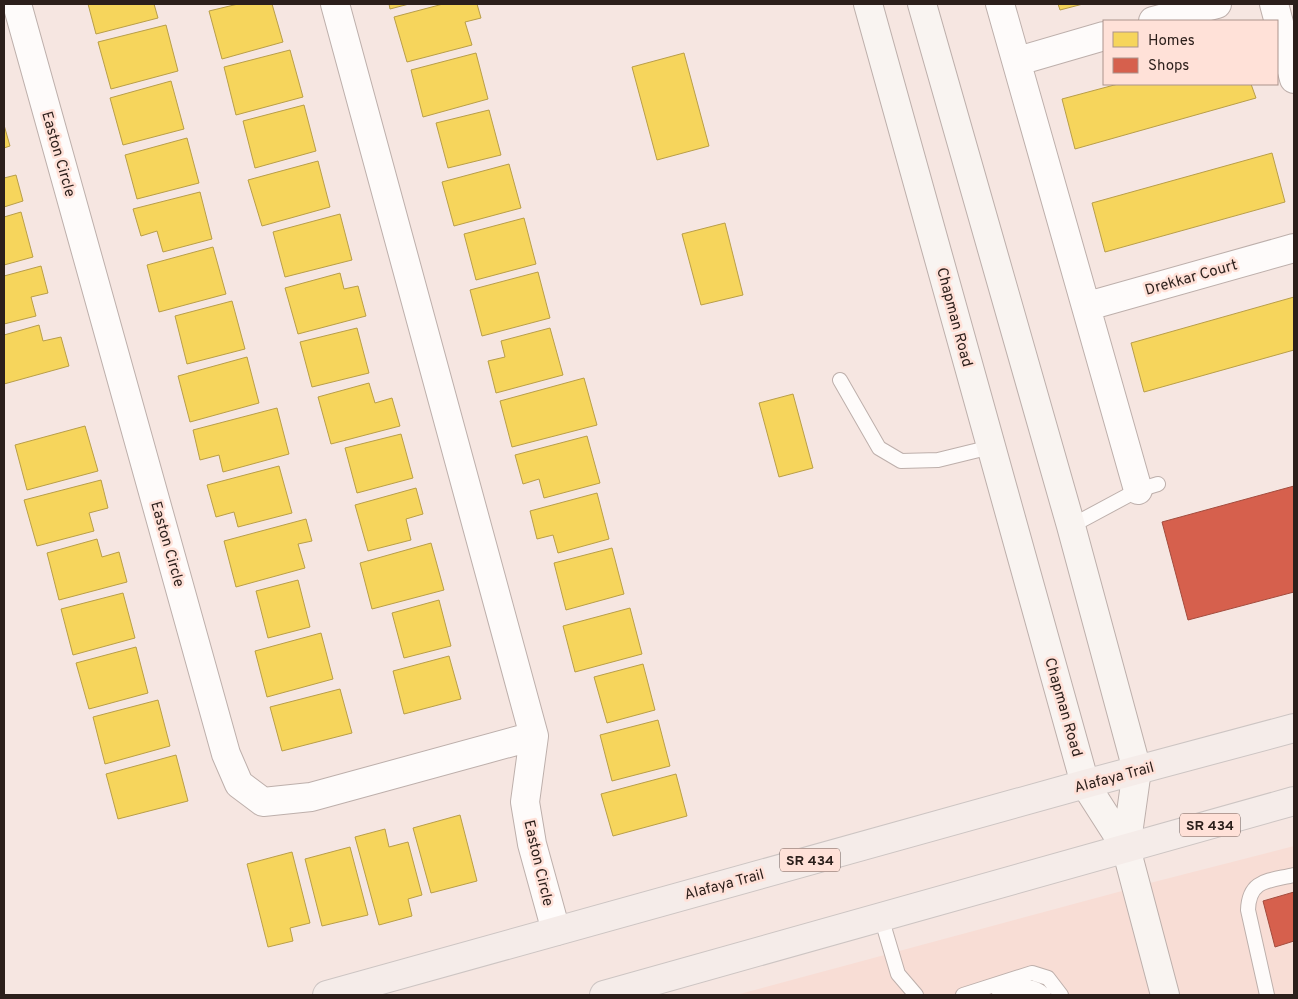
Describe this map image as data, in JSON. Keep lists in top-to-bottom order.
{
  "streets": {
    "main road": ["Alafaya Trail", "SR 434"],
    "street": ["Easton Circle", "Drekkar Court", "Chapman Road"]
  },
  "crossings": [
    ["Easton Circle", "Alafaya Trail"],
    ["Chapman Road", "Alafaya Trail"],
    ["Chapman Road", "SR 434"]
  ],
  "legend": ["Homes", "Shops"]
}
